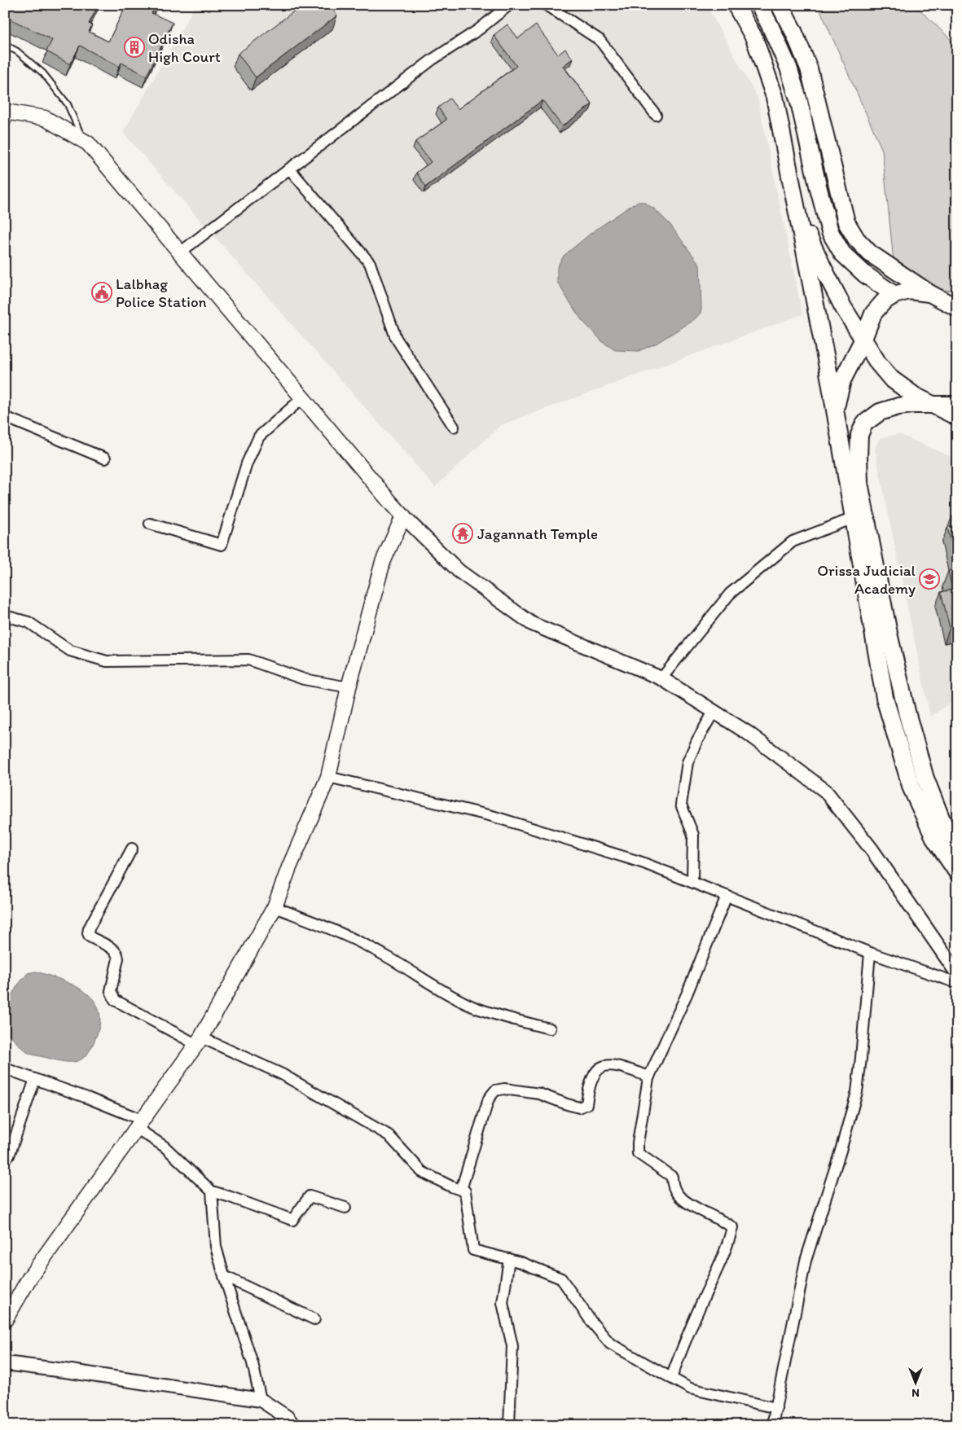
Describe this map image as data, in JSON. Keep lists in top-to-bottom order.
{
  "places": {
    "building": ["Odisha High Court"],
    "public building": ["Lalbhag Police Station"],
    "temple": ["Jagannath Temple"],
    "school or university": ["Orissa Judicial Academy"]
  },
  "north": "bottom"
}
